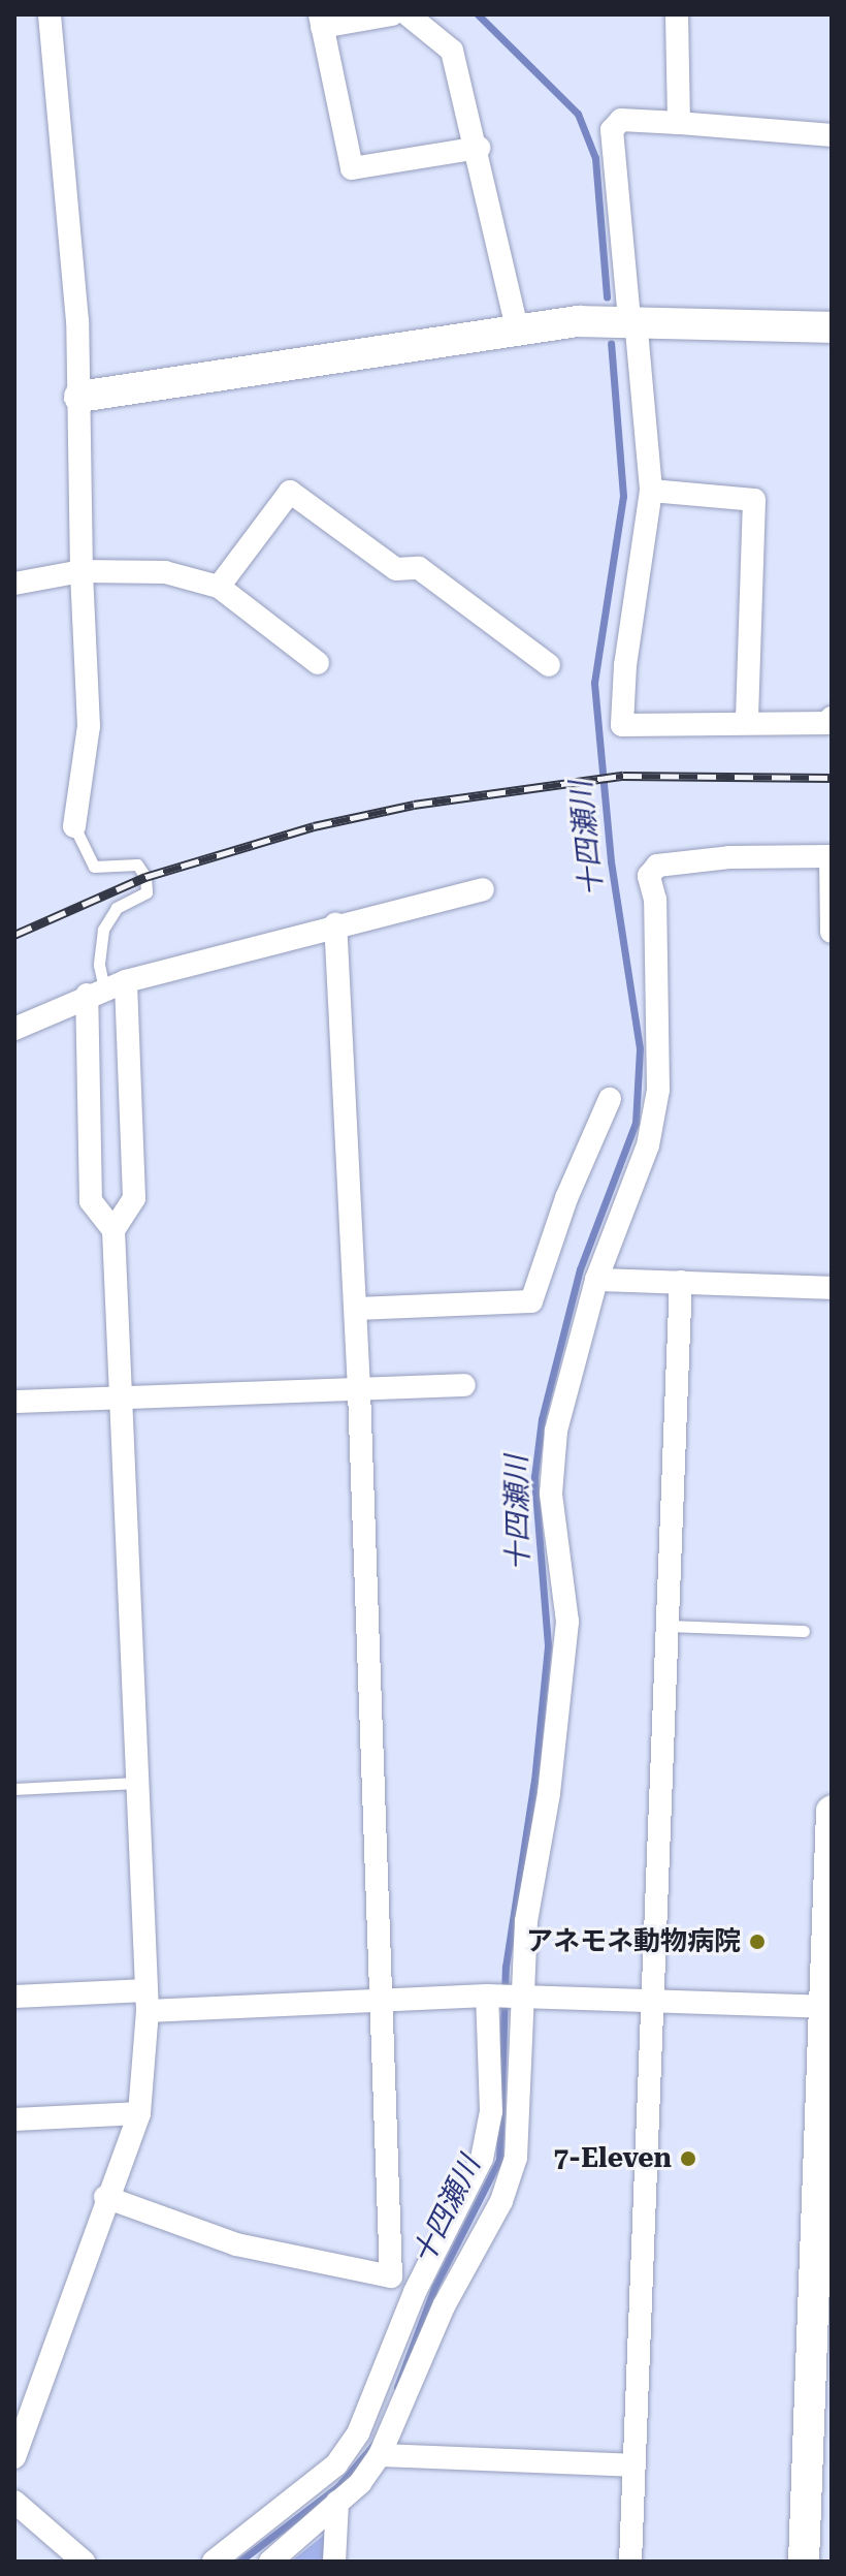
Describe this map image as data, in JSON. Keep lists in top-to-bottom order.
{
  "water": ["十四瀬川"],
  "places": ["アネモネ動物病院", "7-Eleven"]
}
